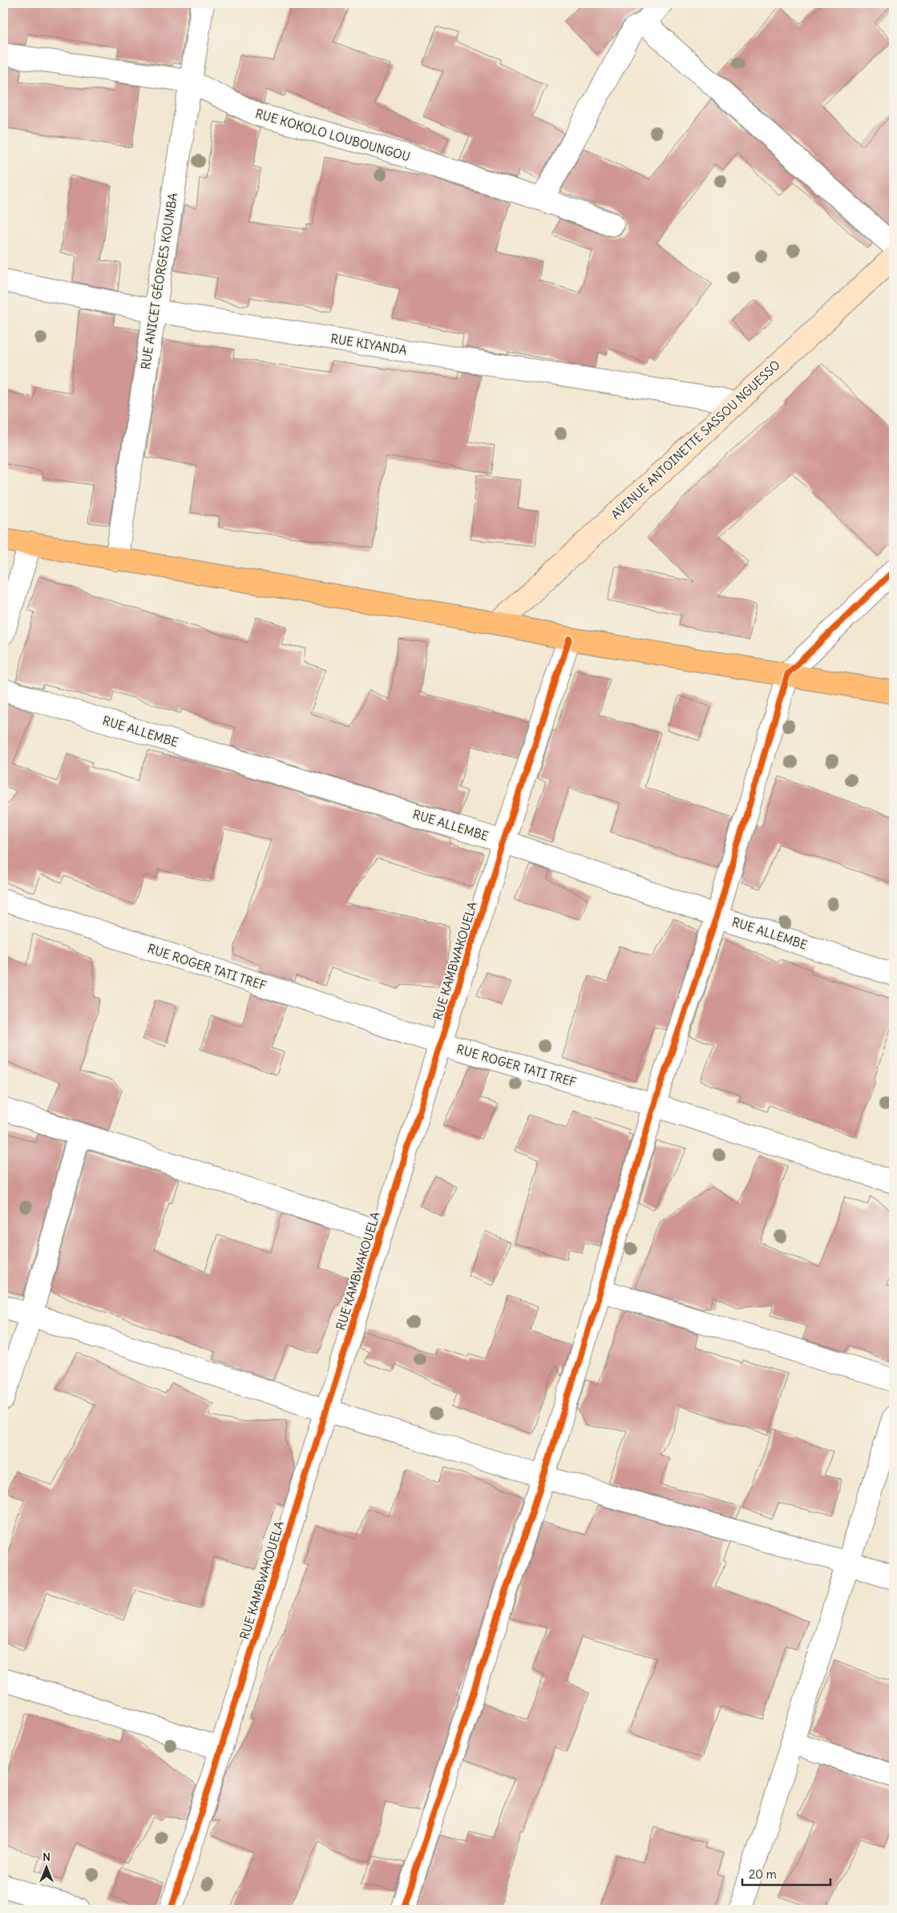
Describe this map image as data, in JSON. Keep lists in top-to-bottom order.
{
  "streets": {
    "street": [
      "RUE KOKOLO LOUBOUNGOU",
      "RUE ANICET GÉORGES KOUMBA",
      "RUE KIYANDA",
      "AVENUE ANTOINETTE SASSOU NGUESSO",
      "RUE ALLEMBE",
      "RUE KAMBWAKOUELA",
      "RUE ROGER TATI TREF"
    ]
  },
  "crossings": [
    ["RUE KOKOLO LOUBOUNGOU", "RUE ANICET GÉORGES KOUMBA"],
    ["RUE ANICET GÉORGES KOUMBA", "RUE KIYANDA"],
    ["RUE KIYANDA", "AVENUE ANTOINETTE SASSOU NGUESSO"],
    ["RUE ALLEMBE", "RUE KAMBWAKOUELA"],
    ["RUE KAMBWAKOUELA", "RUE ROGER TATI TREF"]
  ],
  "scale_bar": "20 m",
  "north": "top"
}
